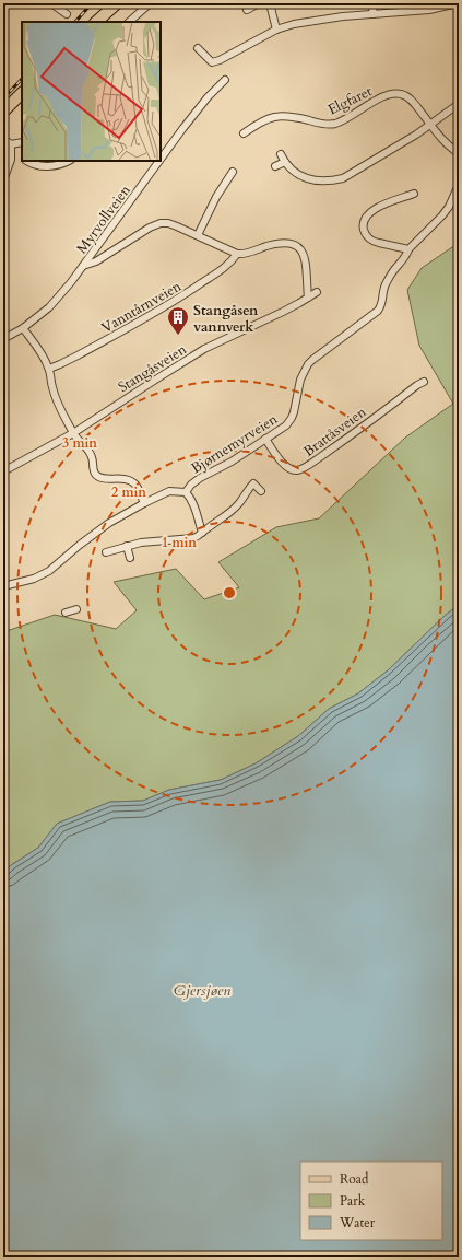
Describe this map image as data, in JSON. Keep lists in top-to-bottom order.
{
  "streets": {
    "street": [
      "Elgfaret",
      "Myrvollveien",
      "Vanntårnveien",
      "Stangåsveien",
      "Brattåsveien",
      "Bjørnemyrveien"
    ]
  },
  "crossings": [
    ["Brattåsveien", "Bjørnemyrveien"]
  ],
  "water": ["Gjersjøen"],
  "places": {
    "building": ["Stangåsen vannverk"]
  },
  "legend": ["Road", "Park", "Water"],
  "rings": ["3 min", "2 min", "1 min"]
}
